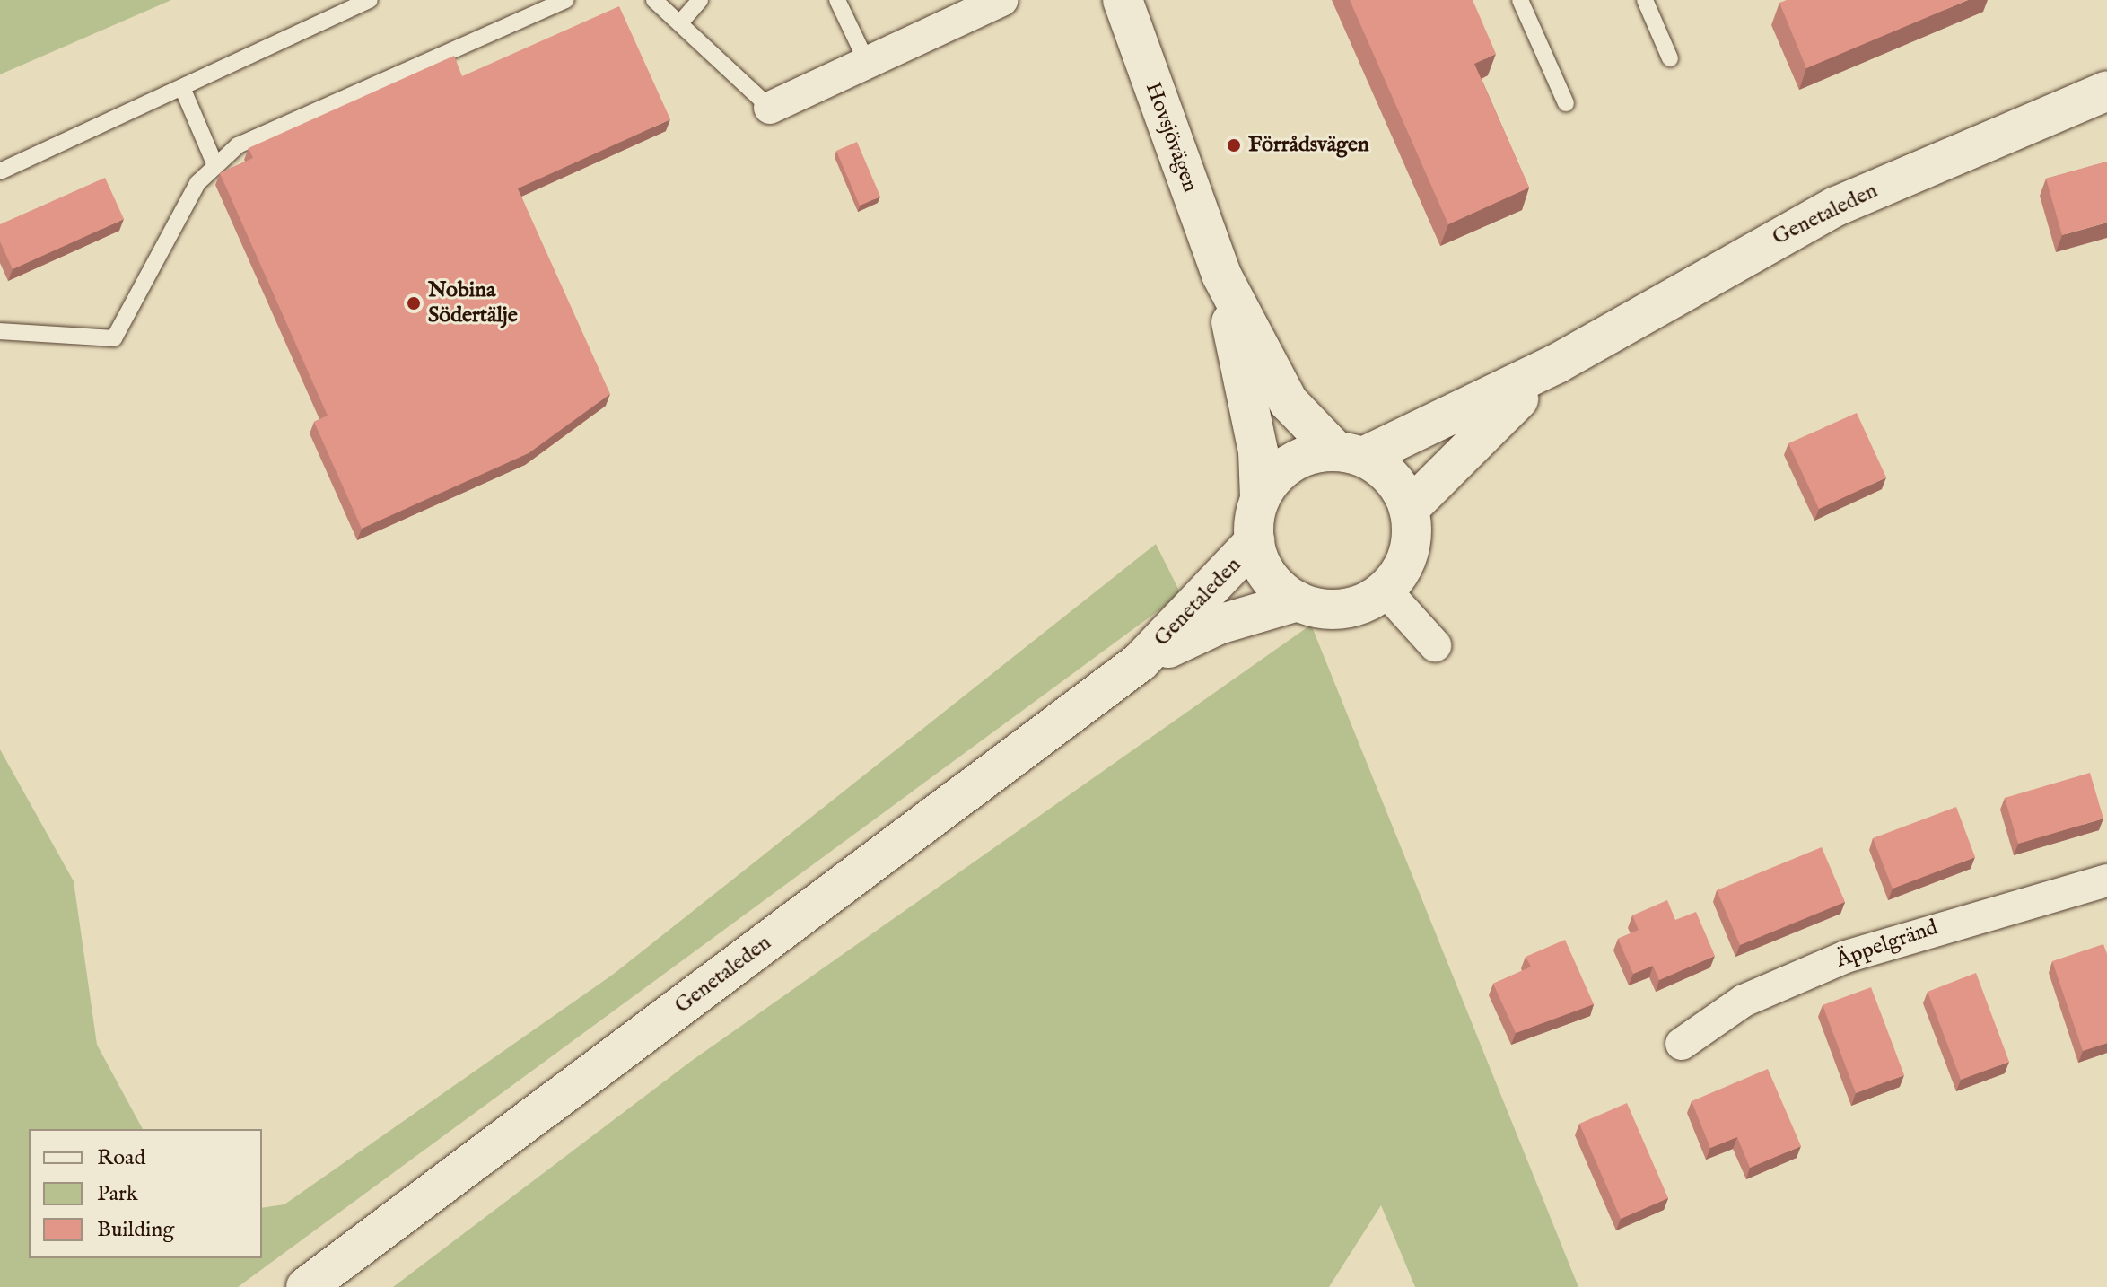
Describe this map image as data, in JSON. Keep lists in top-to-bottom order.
{
  "streets": {
    "main road": ["Hovsjövägen", "Genetaleden"],
    "street": ["Äppelgränd"]
  },
  "crossings": [
    ["Hovsjövägen", "Genetaleden"]
  ],
  "places": ["Förrådsvägen", "Nobina Södertälje"],
  "legend": ["Road", "Park", "Building"]
}
